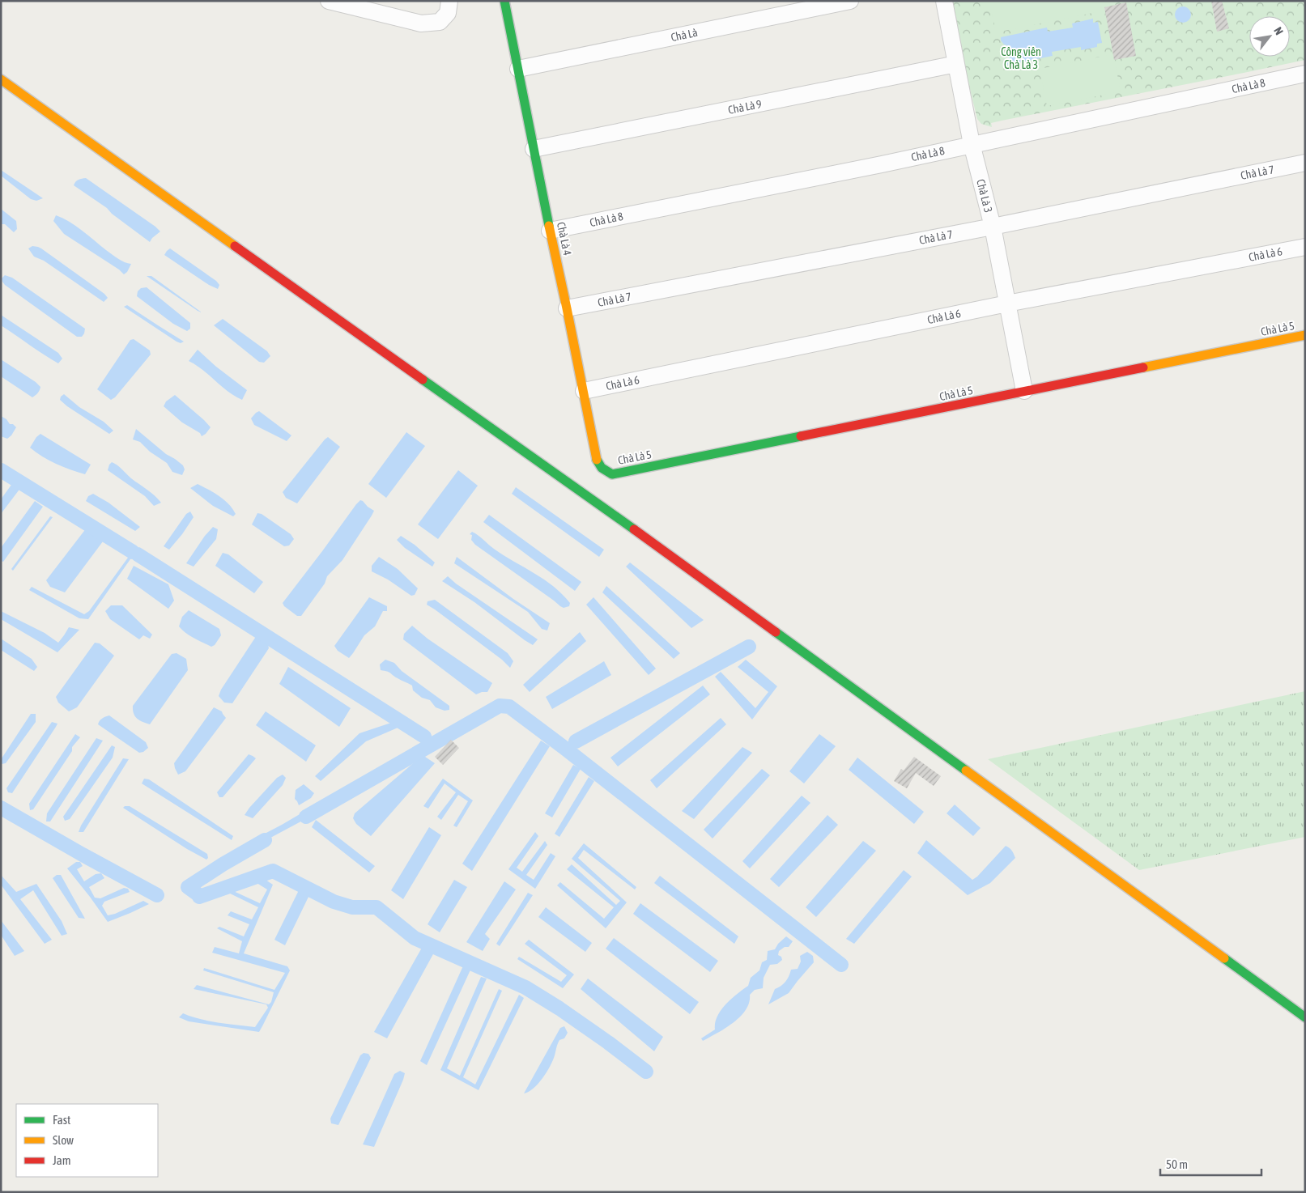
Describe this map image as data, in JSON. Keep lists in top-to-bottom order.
{
  "streets": {
    "street": [
      "Chà Là",
      "Chà Là 8",
      "Chà Là 9",
      "Chà Là 7",
      "Chà Là 3",
      "Chà Là 4",
      "Chà Là 6",
      "Chà Là 5"
    ]
  },
  "crossings": [
    ["Chà Là", "Chà Là 4"],
    ["Chà Là 8", "Chà Là 3"],
    ["Chà Là 8", "Chà Là 4"],
    ["Chà Là 9", "Chà Là 3"],
    ["Chà Là 9", "Chà Là 4"],
    ["Chà Là 7", "Chà Là 3"],
    ["Chà Là 7", "Chà Là 4"],
    ["Chà Là 3", "Chà Là 6"],
    ["Chà Là 3", "Chà Là 5"],
    ["Chà Là 4", "Chà Là 6"],
    ["Chà Là 4", "Chà Là 5"]
  ],
  "parks": ["Công viên Chà Là 3"],
  "legend": ["Fast", "Slow", "Jam"],
  "scale_bar": "50 m",
  "north": "top right"
}
